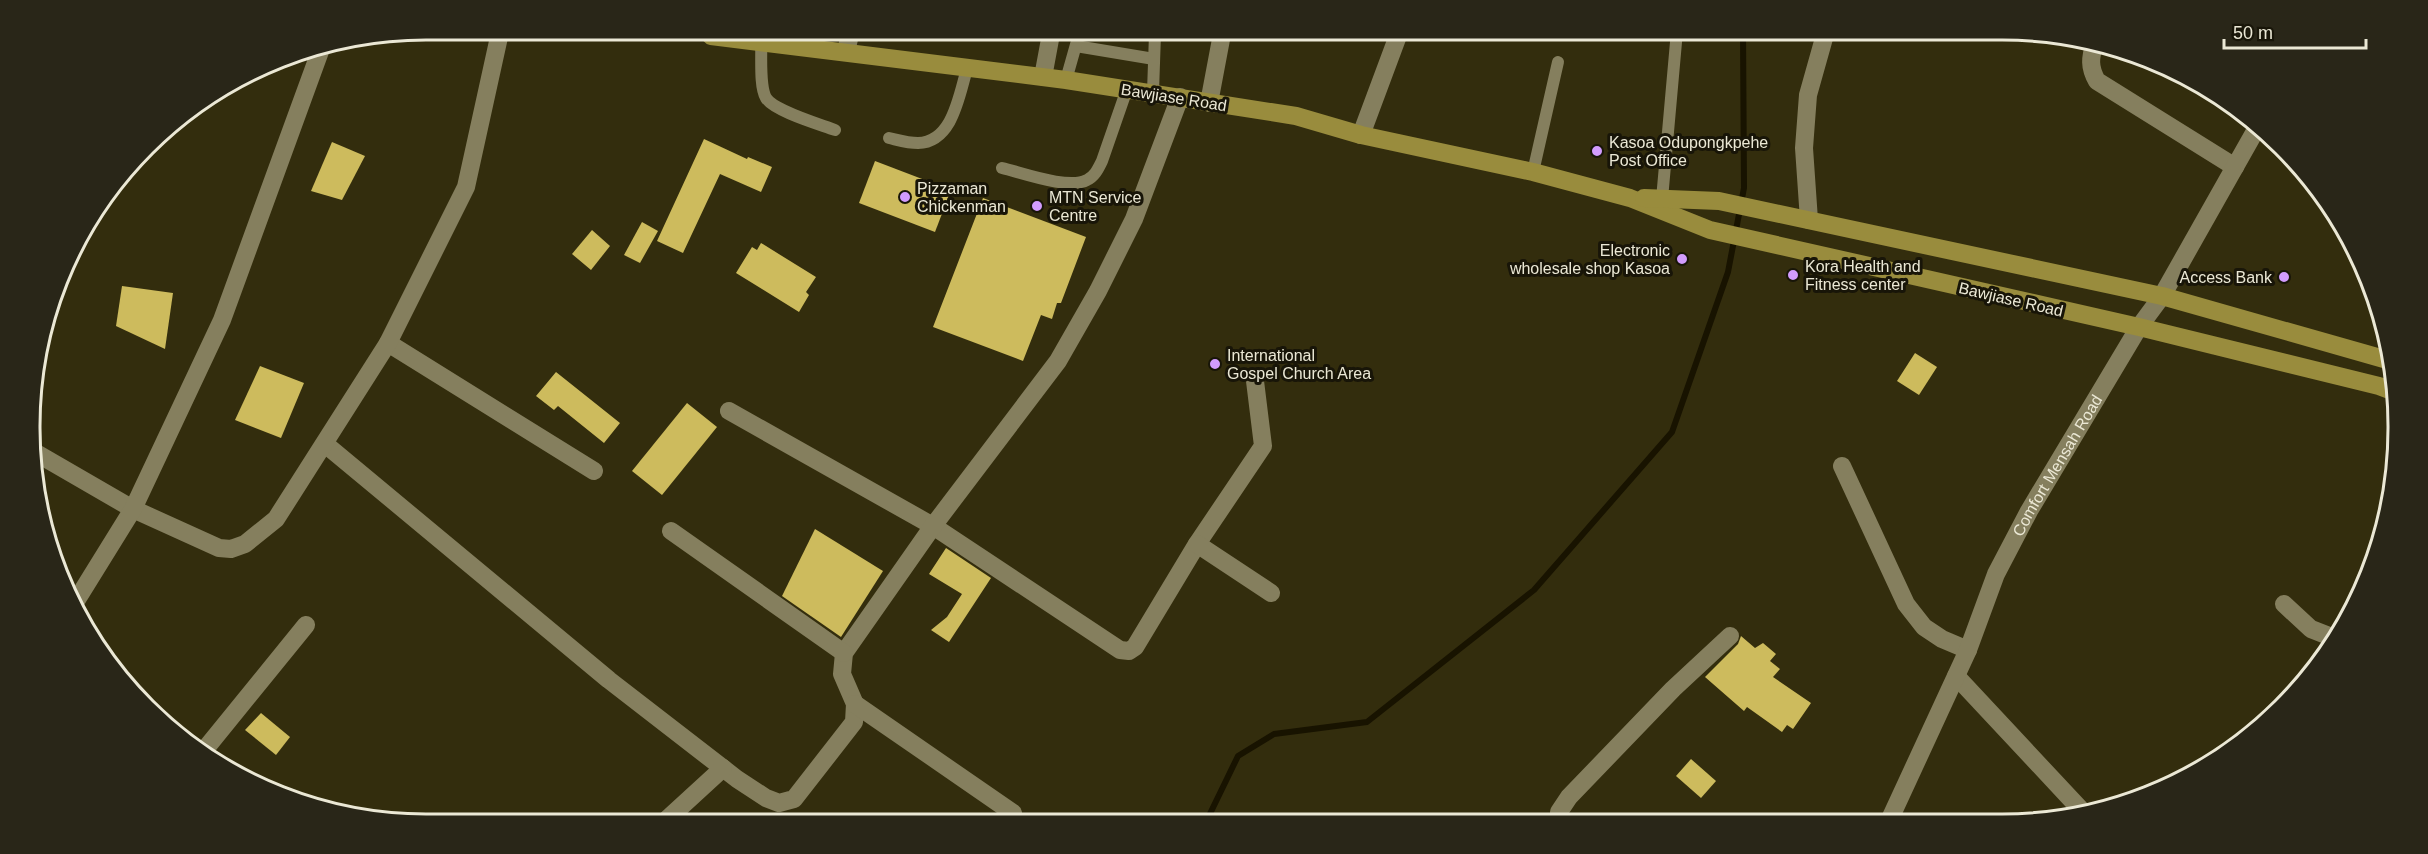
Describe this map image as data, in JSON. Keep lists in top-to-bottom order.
{
  "streets": {
    "main road": ["Bawjiase Road"],
    "street": ["Comfort Mensah Road"]
  },
  "crossings": [
    ["Bawjiase Road", "Comfort Mensah Road"]
  ],
  "places": [
    "Kasoa Odupongkpehe Post Office",
    "Pizzaman Chickenman",
    "MTN Service Centre",
    "Electronic wholesale shop Kasoa",
    "Kora Health and Fitness center",
    "Access Bank",
    "International Gospel Church Area"
  ],
  "scale_bar": "50 m"
}
